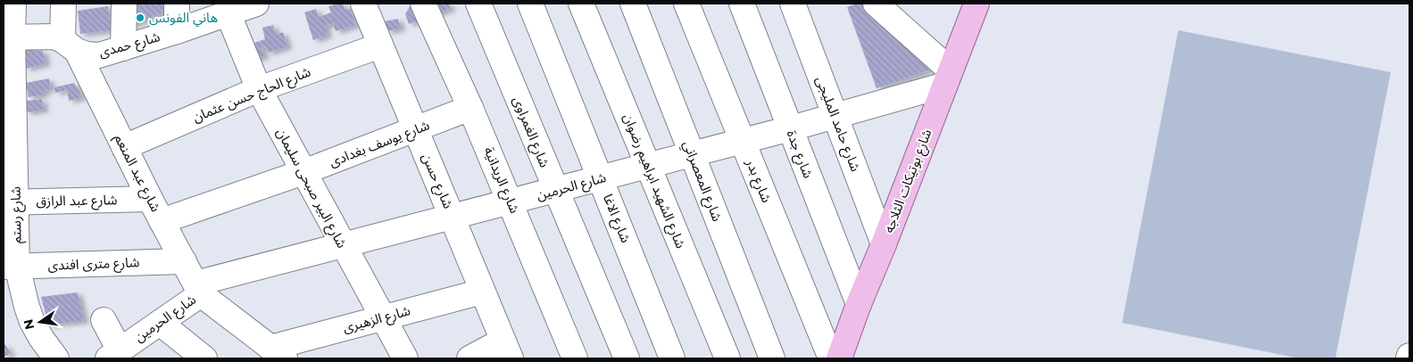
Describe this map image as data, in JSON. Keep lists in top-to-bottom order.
{
  "streets": {
    "main road": ["شارع بوتيكات الثلاجه"],
    "street": [
      "شارع حمدى",
      "شارع الحاج حسن عثمان",
      "شارع حامد المليجى",
      "شارع الغمراوى",
      "شارع يوسف بغدادى",
      "شارع جدة",
      "شارع عبد المنعم",
      "شارع الريدانية",
      "شارع حسن",
      "شارع الشهيد ابراهيم رضوان",
      "شارع المعصراني",
      "شارع بدر",
      "شارع الحرمين",
      "شارع البير صبحى سليمان",
      "شارع عبد الرازق",
      "شارع رستم",
      "شارع الاغا",
      "شارع مترى افندى",
      "شارع الزهيرى"
    ]
  },
  "crossings": [
    ["شارع حمدى", "شارع عبد المنعم"],
    ["شارع حمدى", "شارع البير صبحى سليمان"],
    ["شارع حمدى", "شارع رستم"],
    ["شارع الحاج حسن عثمان", "شارع عبد المنعم"],
    ["شارع الحاج حسن عثمان", "شارع حسن"],
    ["شارع الحاج حسن عثمان", "شارع البير صبحى سليمان"],
    ["شارع حامد المليجى", "شارع بوتيكات الثلاجه"],
    ["شارع حامد المليجى", "شارع الحرمين"],
    ["شارع الغمراوى", "شارع الحرمين"],
    ["شارع يوسف بغدادى", "شارع عبد المنعم"],
    ["شارع يوسف بغدادى", "شارع الريدانية"],
    ["شارع يوسف بغدادى", "شارع حسن"],
    ["شارع يوسف بغدادى", "شارع البير صبحى سليمان"],
    ["شارع جدة", "شارع بوتيكات الثلاجه"],
    ["شارع جدة", "شارع الحرمين"],
    ["شارع عبد المنعم", "شارع الحرمين"],
    ["شارع عبد المنعم", "شارع عبد الرازق"],
    ["شارع عبد المنعم", "شارع مترى افندى"],
    ["شارع الريدانية", "شارع الحرمين"],
    ["شارع حسن", "شارع الحرمين"],
    ["شارع حسن", "شارع الزهيرى"],
    ["شارع الشهيد ابراهيم رضوان", "شارع الحرمين"],
    ["شارع المعصراني", "شارع الحرمين"],
    ["شارع بدر", "شارع الحرمين"],
    ["شارع بوتيكات الثلاجه", "شارع الحرمين"],
    ["شارع الحرمين", "شارع البير صبحى سليمان"],
    ["شارع الحرمين", "شارع الاغا"],
    ["شارع البير صبحى سليمان", "شارع الزهيرى"],
    ["شارع عبد الرازق", "شارع رستم"],
    ["شارع رستم", "شارع مترى افندى"]
  ],
  "places": ["هاني الفونس"],
  "north": "left"
}
